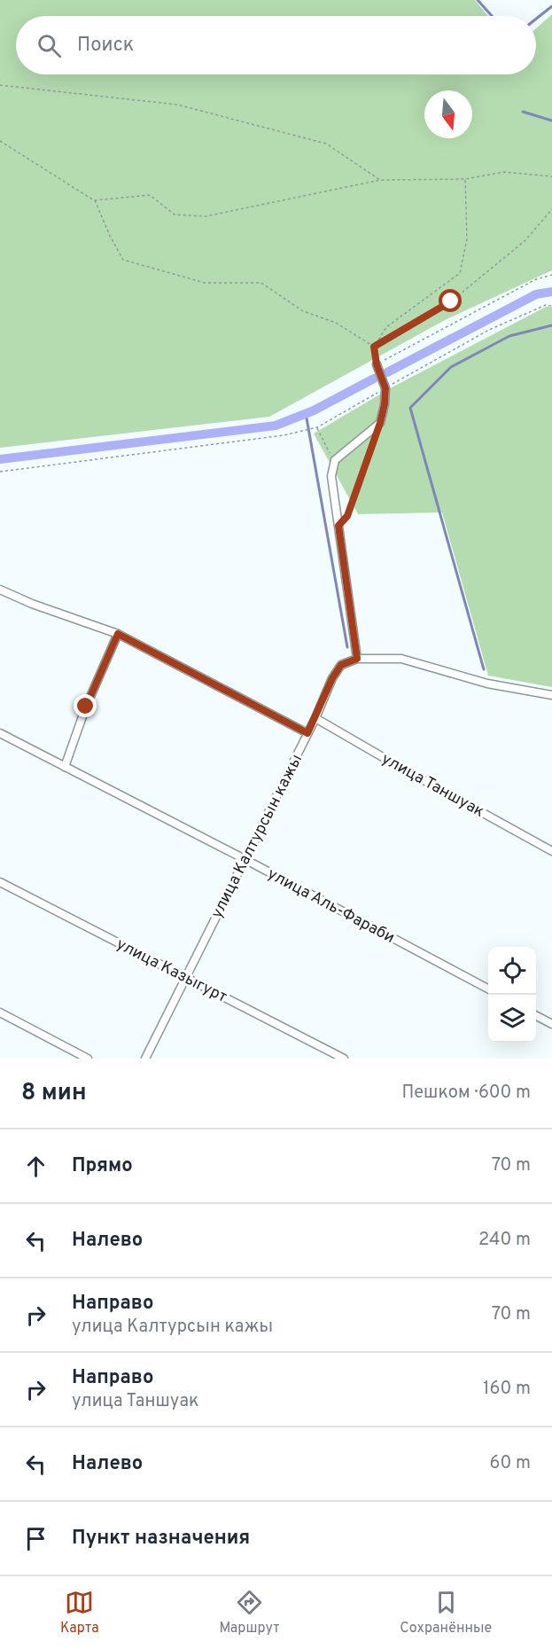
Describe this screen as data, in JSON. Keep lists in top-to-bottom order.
{
  "streets": {
    "street": [
      "улица Таншуак",
      "улица Калтурсын кажы",
      "улица Аль-Фараби",
      "улица Казыгурт"
    ]
  },
  "crossings": [
    ["улица Таншуак", "улица Калтурсын кажы"],
    ["улица Калтурсын кажы", "улица Аль-Фараби"],
    ["улица Калтурсын кажы", "улица Казыгурт"]
  ],
  "north": "bottom",
  "page": {
    "search": "Поиск",
    "heading": ["8 мин", "Пешком · 600 m"],
    "list": [
      ["Прямо", "70 m"],
      ["Налево", "240 m"],
      ["Направо", "улица Калтурсын кажы", "70 m"],
      ["Направо", "улица Таншуак", "160 m"],
      ["Налево", "60 m"],
      "Пункт назначения"
    ],
    "nav": ["Карта", "Маршрут", "Сохранённые"]
  }
}
